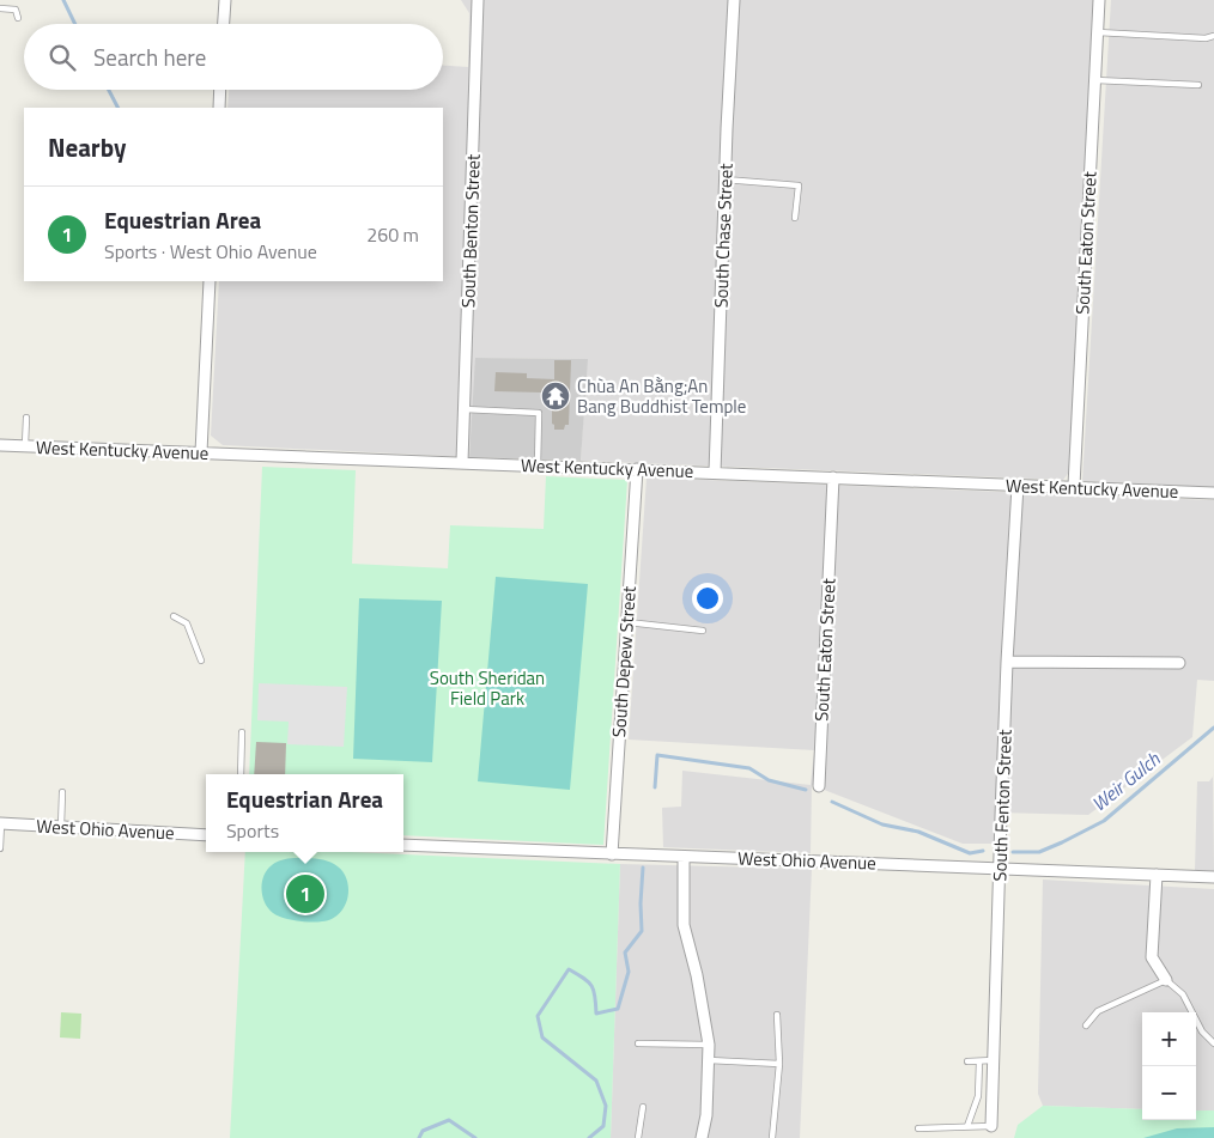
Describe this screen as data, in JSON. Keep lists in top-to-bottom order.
{
  "streets": {
    "street": [
      "South Benton Street",
      "South Chase Street",
      "South Eaton Street",
      "West Kentucky Avenue",
      "South Depew Street",
      "South Fenton Street",
      "West Ohio Avenue"
    ]
  },
  "crossings": [
    ["South Benton Street", "West Kentucky Avenue"],
    ["South Chase Street", "West Kentucky Avenue"],
    ["South Eaton Street", "West Kentucky Avenue"],
    ["West Kentucky Avenue", "South Depew Street"],
    ["West Kentucky Avenue", "South Fenton Street"],
    ["South Depew Street", "West Ohio Avenue"],
    ["South Fenton Street", "West Ohio Avenue"]
  ],
  "water": ["Weir Gulch"],
  "parks": ["South Sheridan Field Park"],
  "places": {
    "temple": ["Chùa An Bằng;An Bang Buddhist Temple"]
  },
  "page": {
    "search": "Search here",
    "heading": "Nearby",
    "list": [
      {
        "mark": "1",
        "name": "Equestrian Area",
        "note": "Sports · West Ohio Avenue",
        "value": "260 m"
      }
    ],
    "popup": ["Equestrian Area", "Sports"],
    "pins": "1",
    "map_buttons": ["+", "−"]
  }
}
